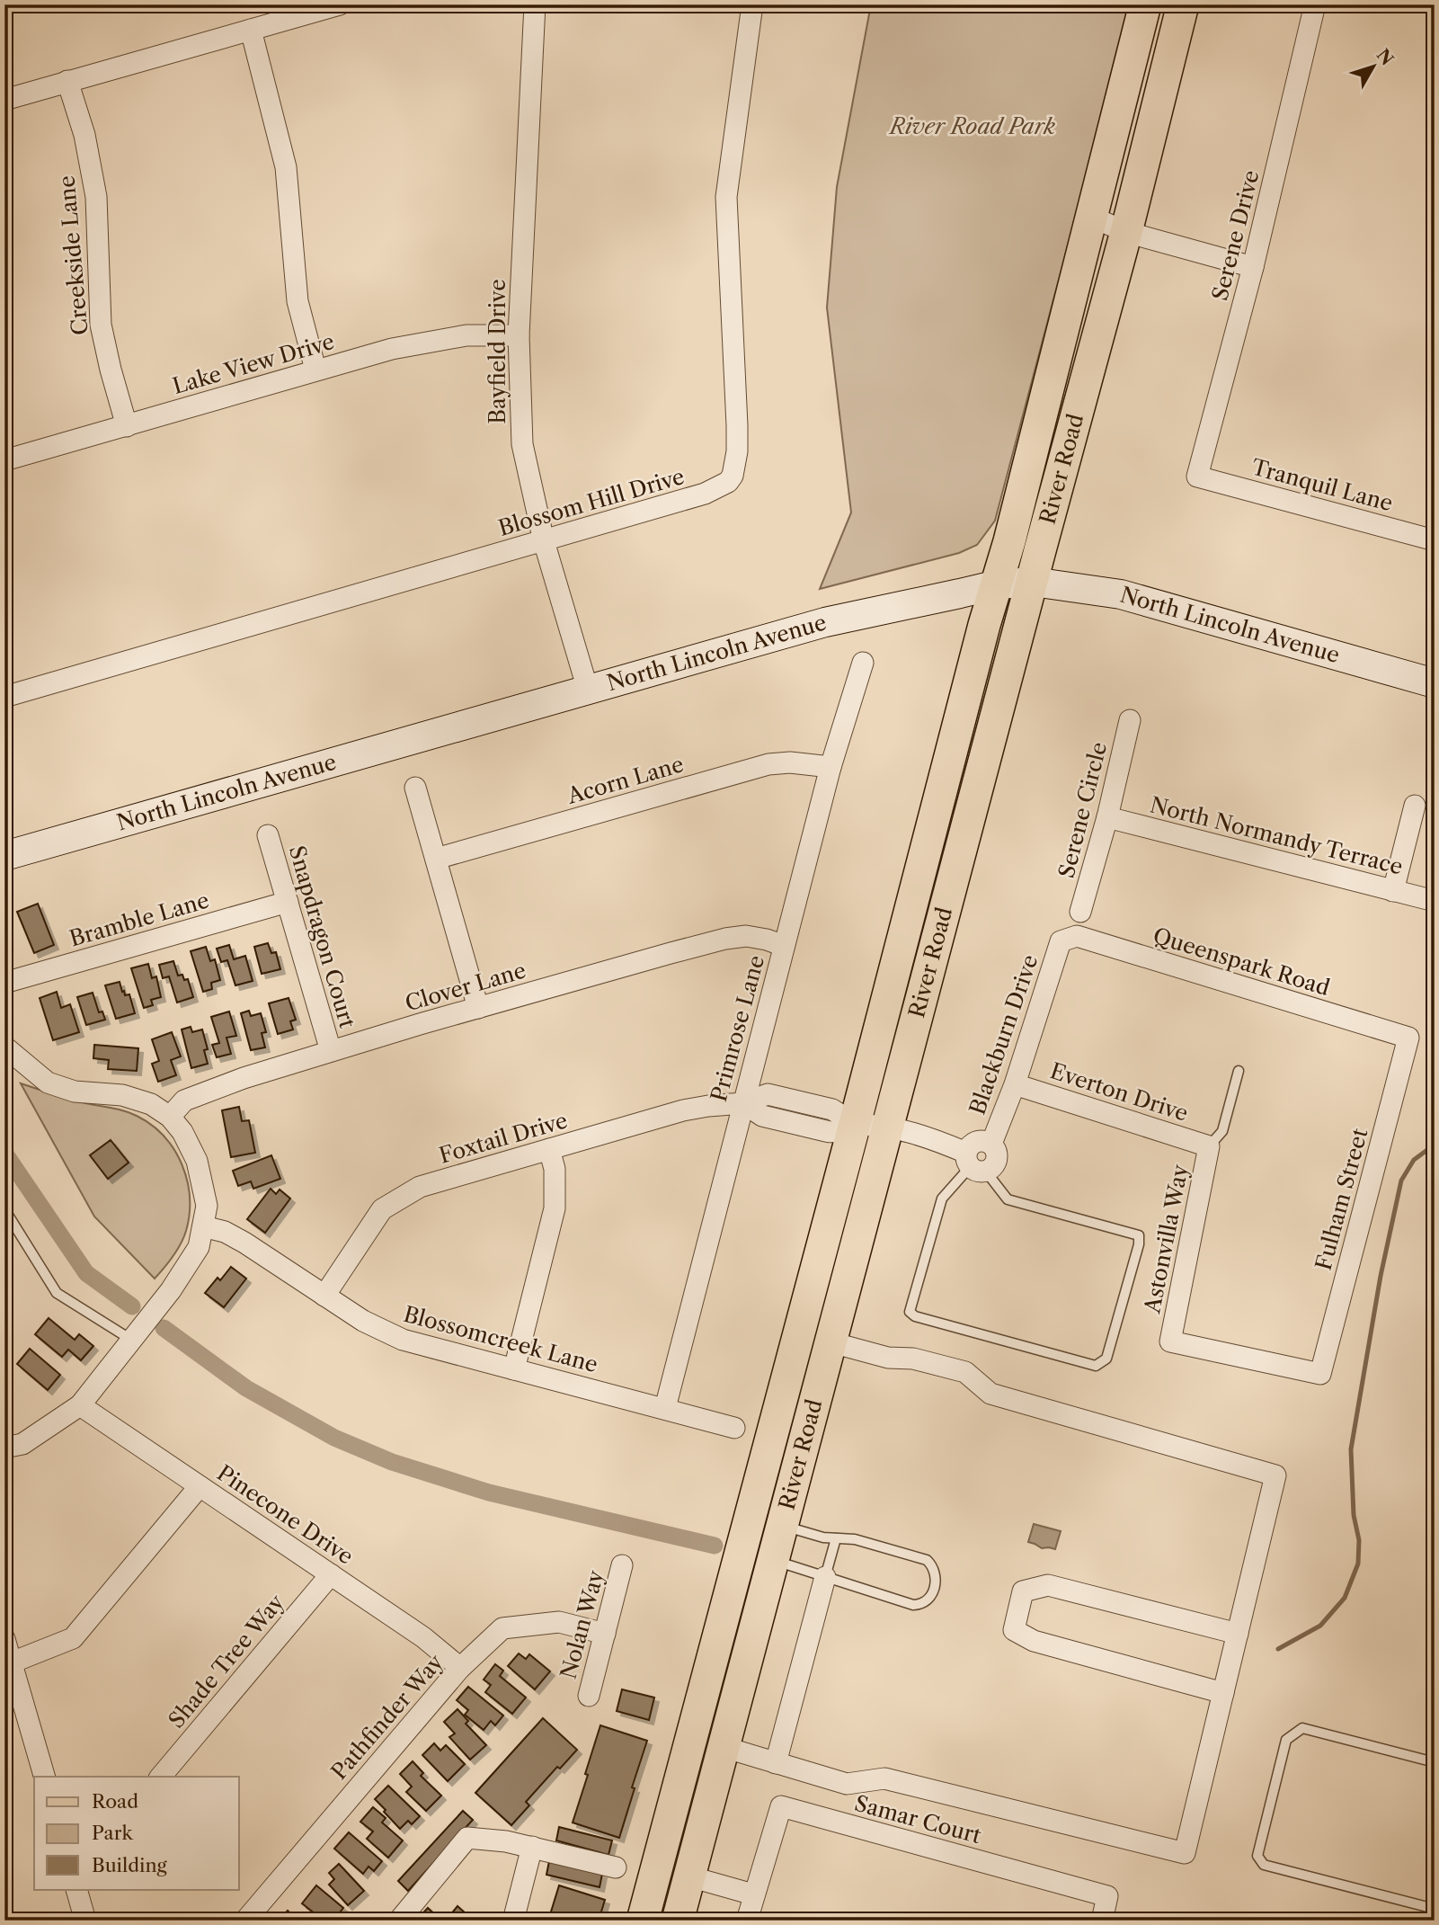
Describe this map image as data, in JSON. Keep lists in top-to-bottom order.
{
  "streets": {
    "main road": ["River Road", "North Lincoln Avenue"],
    "street": [
      "Serene Drive",
      "Creekside Lane",
      "Bayfield Drive",
      "Lake View Drive",
      "Tranquil Lane",
      "Blossom Hill Drive",
      "Acorn Lane",
      "Serene Circle",
      "North Normandy Terrace",
      "Bramble Lane",
      "Snapdragon Court",
      "Queenspark Road",
      "Clover Lane",
      "Primrose Lane",
      "Blackburn Drive",
      "Everton Drive",
      "Foxtail Drive",
      "Fulham Street",
      "Astonvilla Way",
      "Blossomcreek Lane",
      "Pinecone Drive",
      "Nolan Way",
      "Shade Tree Way",
      "Pathfinder Way",
      "Samar Court"
    ]
  },
  "crossings": [
    ["Serene Drive", "Tranquil Lane"],
    ["Creekside Lane", "Lake View Drive"],
    ["Bayfield Drive", "Lake View Drive"],
    ["Bayfield Drive", "Blossom Hill Drive"],
    ["Bayfield Drive", "North Lincoln Avenue"],
    ["River Road", "North Lincoln Avenue"],
    ["River Road", "Foxtail Drive"],
    ["Acorn Lane", "Primrose Lane"],
    ["Serene Circle", "North Normandy Terrace"],
    ["Bramble Lane", "Snapdragon Court"],
    ["Snapdragon Court", "Clover Lane"],
    ["Queenspark Road", "Blackburn Drive"],
    ["Queenspark Road", "Fulham Street"],
    ["Clover Lane", "Primrose Lane"],
    ["Primrose Lane", "Foxtail Drive"],
    ["Primrose Lane", "Blossomcreek Lane"],
    ["Blackburn Drive", "Everton Drive"],
    ["Everton Drive", "Astonvilla Way"],
    ["Foxtail Drive", "Blossomcreek Lane"],
    ["Fulham Street", "Astonvilla Way"],
    ["Pinecone Drive", "Shade Tree Way"],
    ["Pinecone Drive", "Pathfinder Way"],
    ["Nolan Way", "Pathfinder Way"]
  ],
  "parks": ["River Road Park"],
  "legend": ["Road", "Park", "Building"],
  "north": "top right"
}
